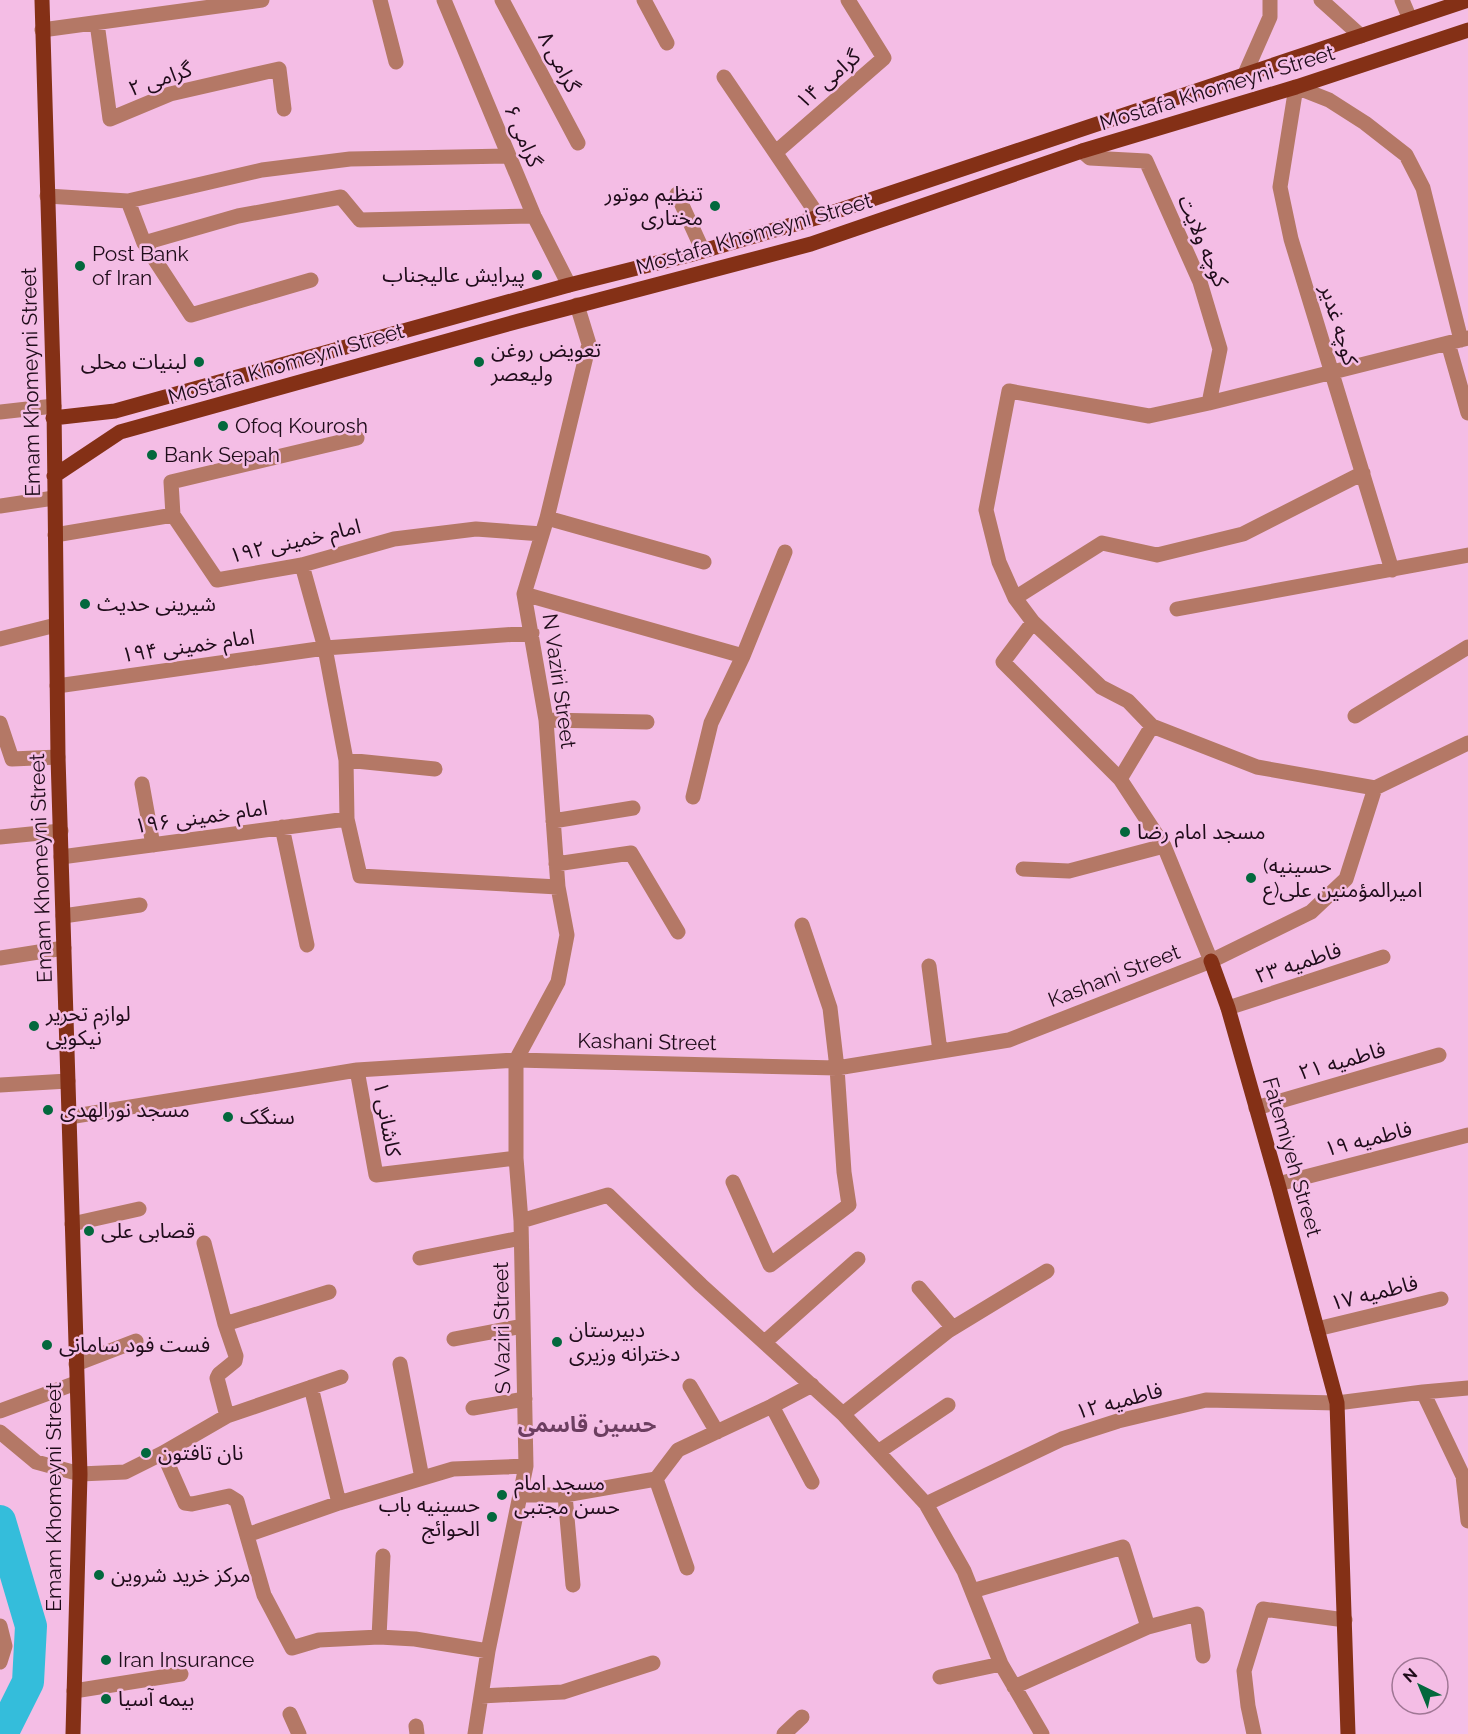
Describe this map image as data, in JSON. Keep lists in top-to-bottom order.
{
  "streets": {
    "main road": ["Mostafa Khomeyni Street", "Emam Khomeyni Street", "Fatemiyeh Street"],
    "street": [
      "گرامی ۸",
      "گرامی ۲",
      "گرامی ۱۴",
      "گرامی ۶",
      "کوچه ولایت",
      "کوچه غدیر",
      "امام خمینی ۱۹۲",
      "امام خمینی ۱۹۴",
      "N Vaziri Street",
      "امام خمینی ۱۹۶",
      "فاطمیه ۲۳",
      "Kashani Street",
      "فاطمیه ۲۱",
      "کاشانی ۱",
      "فاطمیه ۱۹",
      "فاطمیه ۱۷",
      "S Vaziri Street",
      "فاطمیه ۱۲"
    ]
  },
  "crossings": [
    ["Mostafa Khomeyni Street", "گرامی ۶"],
    ["Mostafa Khomeyni Street", "کوچه ولایت"],
    ["Mostafa Khomeyni Street", "کوچه غدیر"],
    ["Mostafa Khomeyni Street", "Emam Khomeyni Street"],
    ["Mostafa Khomeyni Street", "N Vaziri Street"],
    ["Emam Khomeyni Street", "امام خمینی ۱۹۴"],
    ["Emam Khomeyni Street", "امام خمینی ۱۹۶"],
    ["Emam Khomeyni Street", "Kashani Street"],
    ["امام خمینی ۱۹۲", "N Vaziri Street"],
    ["امام خمینی ۱۹۴", "N Vaziri Street"],
    ["N Vaziri Street", "Kashani Street"],
    ["N Vaziri Street", "S Vaziri Street"],
    ["فاطمیه ۲۳", "Fatemiyeh Street"],
    ["Kashani Street", "کاشانی ۱"],
    ["Kashani Street", "Fatemiyeh Street"],
    ["Kashani Street", "S Vaziri Street"],
    ["فاطمیه ۲۱", "Fatemiyeh Street"],
    ["کاشانی ۱", "S Vaziri Street"],
    ["فاطمیه ۱۹", "Fatemiyeh Street"],
    ["Fatemiyeh Street", "فاطمیه ۱۷"],
    ["Fatemiyeh Street", "فاطمیه ۱۲"]
  ],
  "districts": ["حسین قاسمی"],
  "places": [
    "تنظیم موتور مختاری",
    "Post Bank of Iran",
    "پیرایش عالیجناب",
    "لبنیات محلی",
    "تعویض روغن ولیعصر",
    "Ofoq Kourosh",
    "Bank Sepah",
    "شیرینی حدیث",
    "مسجد امام رضا",
    "(حسینیه امیرالمؤمنین علی(ع",
    "لوازم تحریر نیکویی",
    "مسجد نورالهدی",
    "سنگک",
    "قصابی علی",
    "دبیرستان دخترانه وزیری",
    "فست فود سامانی",
    "نان تافتون",
    "مسجد امام حسن مجتبی",
    "حسینیه باب الحوائج",
    "مرکز خرید شروین",
    "Iran Insurance",
    "بیمه آسیا"
  ],
  "north": "top left"
}
